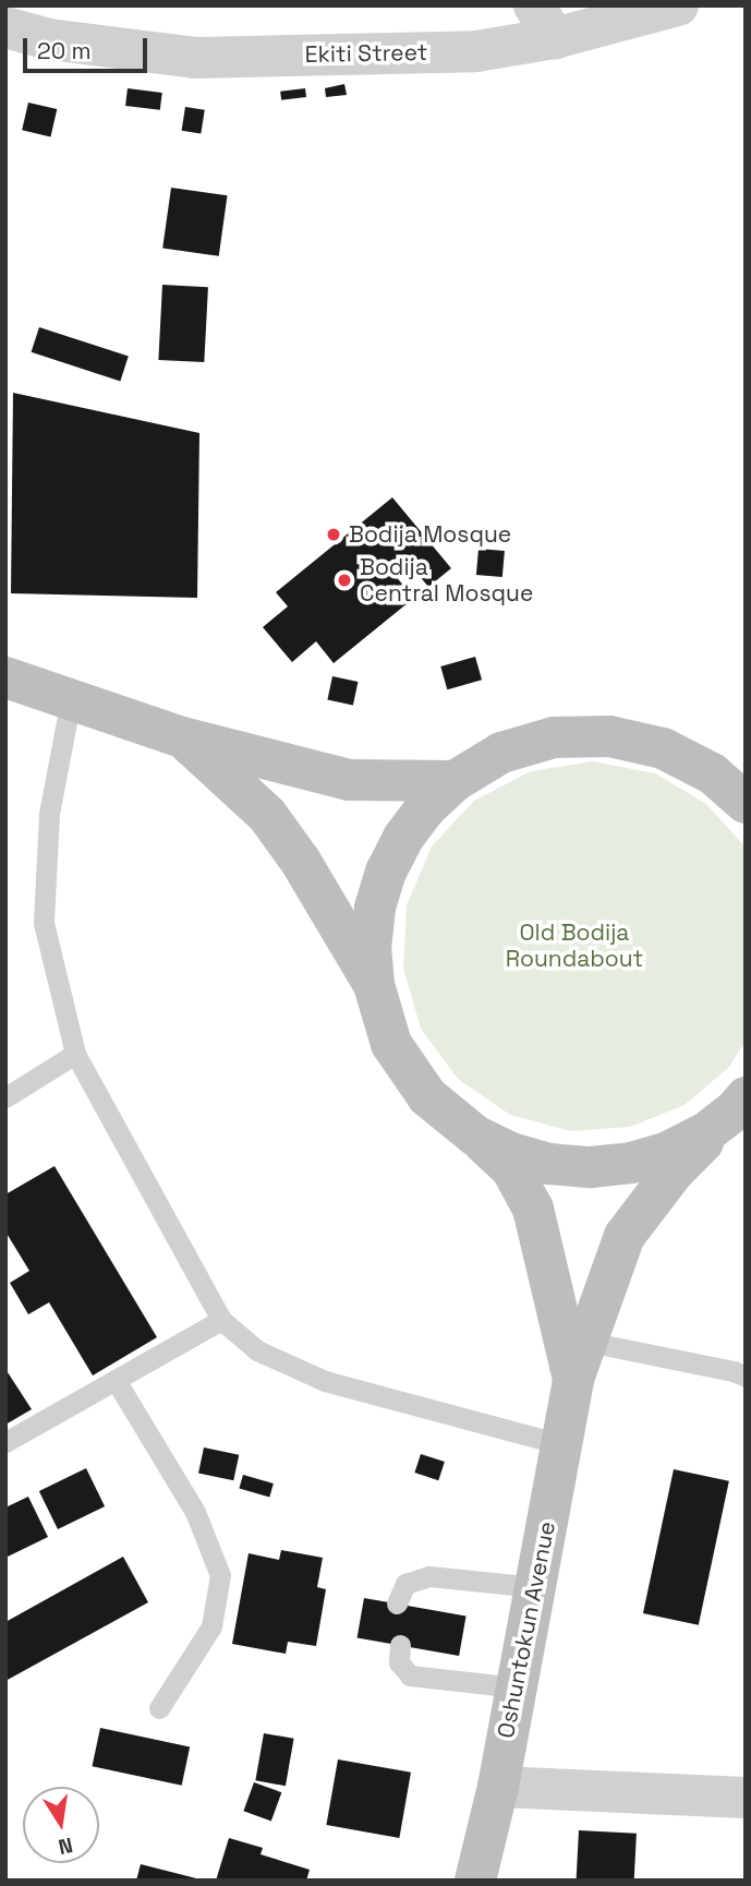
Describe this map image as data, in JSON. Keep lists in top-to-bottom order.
{
  "streets": {
    "main road": ["Oshuntokun Avenue"],
    "street": ["Ekiti Street"]
  },
  "parks": ["Old Bodija Roundabout"],
  "places": ["Bodija Mosque", "Bodija Central Mosque"],
  "scale_bar": "20 m",
  "north": "bottom"
}
